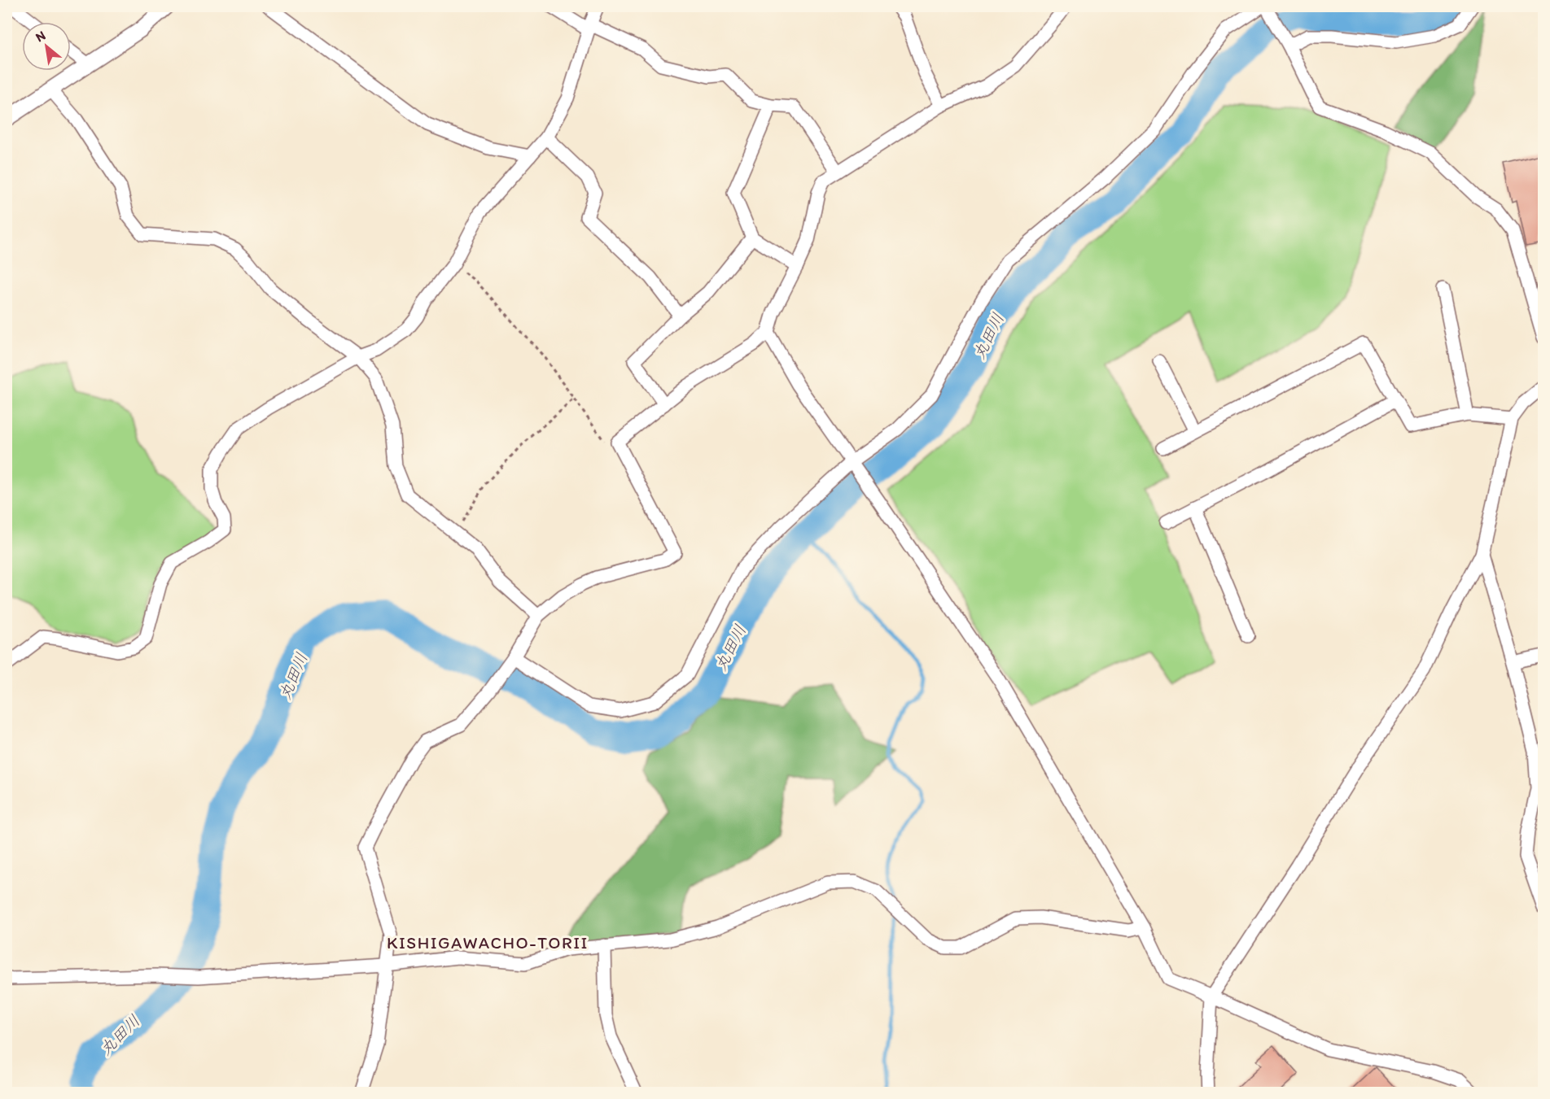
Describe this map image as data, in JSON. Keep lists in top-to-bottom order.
{
  "districts": ["KISHIGAWACHO-TORII"],
  "water": ["丸田川"],
  "north": "top left"
}
